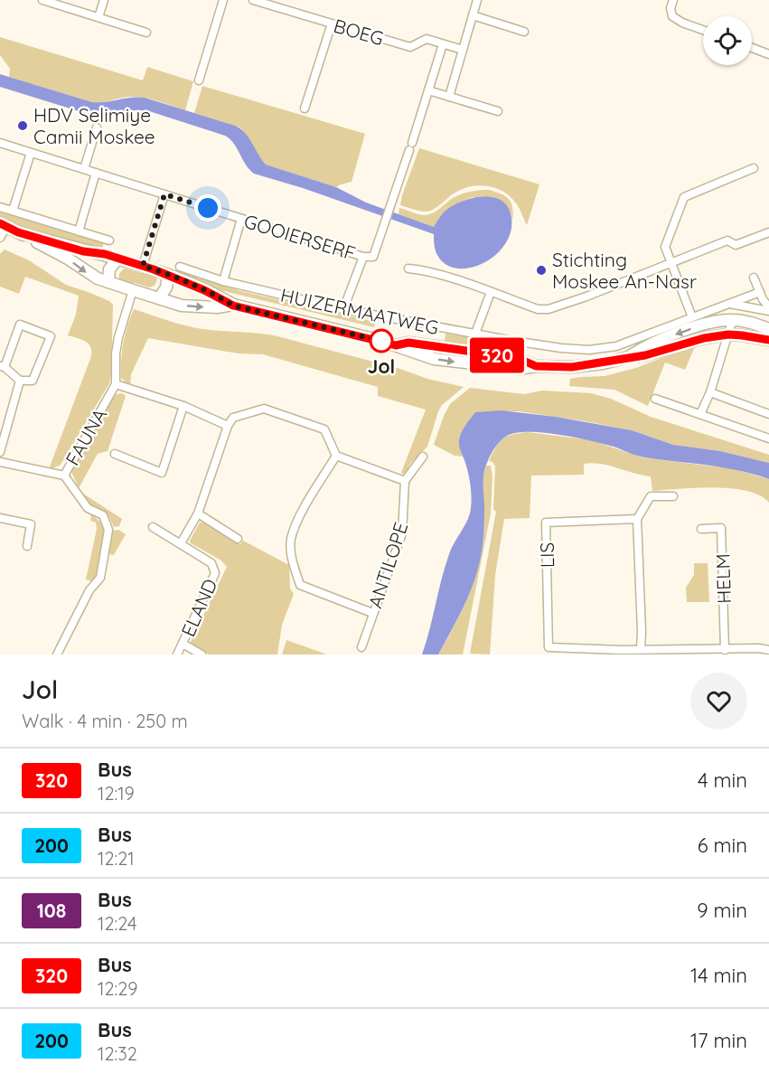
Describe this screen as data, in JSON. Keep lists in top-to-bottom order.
{
  "streets": {
    "main road": ["HUIZERMAATWEG"],
    "street": [
      "BOEG",
      "GOOIERSERF",
      "FAUNA",
      "LIS",
      "ANTILOPE",
      "HELM",
      "ELAND"
    ]
  },
  "crossings": [
    ["HUIZERMAATWEG", "FAUNA"]
  ],
  "places": ["HDV Selimiye Camii Moskee", "Stichting Moskee An-Nasr", "Jol"],
  "lines": ["bus line 320"],
  "page": {
    "on_map": "320",
    "heading": ["Jol", "Walk · 4 min · 250 m"],
    "list": [
      {
        "mark": "320",
        "name": "Bus",
        "note": "12:19",
        "value": "4 min"
      },
      {
        "mark": "200",
        "name": "Bus",
        "note": "12:21",
        "value": "6 min"
      },
      {
        "mark": "108",
        "name": "Bus",
        "note": "12:24",
        "value": "9 min"
      },
      {
        "mark": "320",
        "name": "Bus",
        "note": "12:29",
        "value": "14 min"
      },
      {
        "mark": "200",
        "name": "Bus",
        "note": "12:32",
        "value": "17 min"
      }
    ]
  }
}
